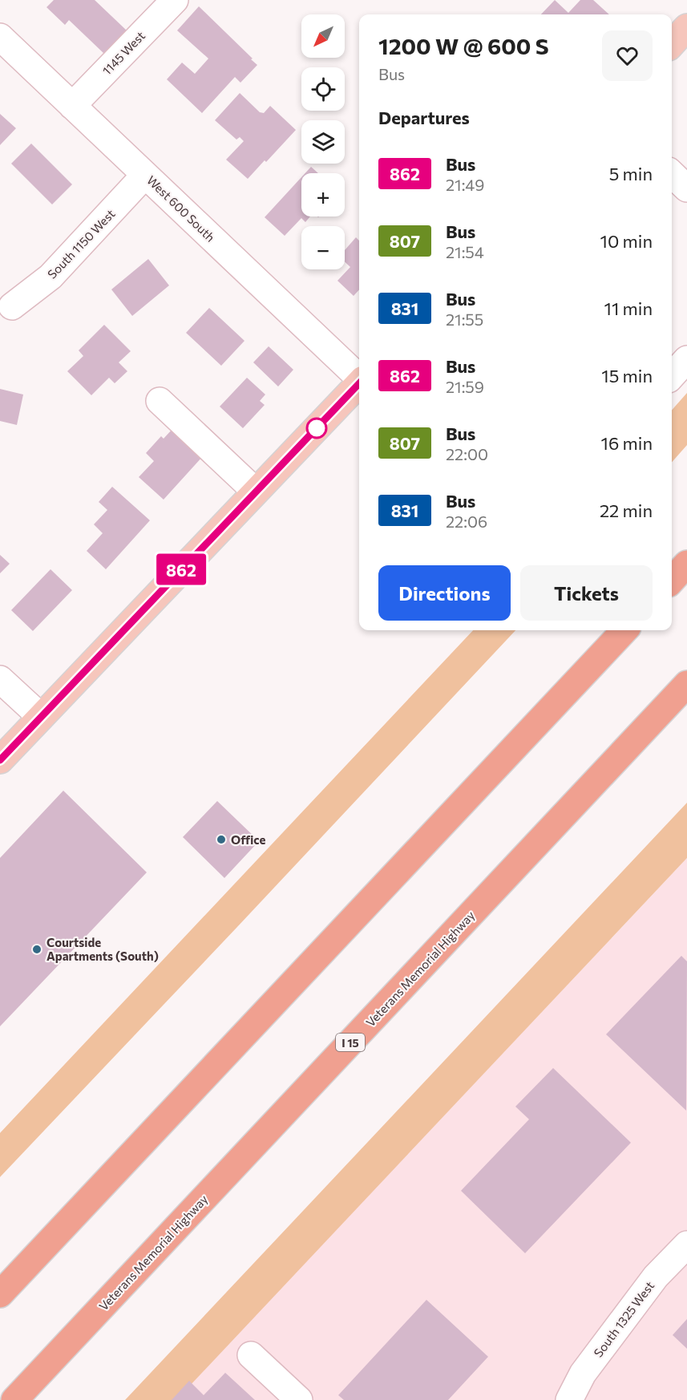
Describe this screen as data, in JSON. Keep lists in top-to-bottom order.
{
  "streets": {
    "highway": ["Veterans Memorial Highway", "I 15"],
    "street": [
      "1145 West",
      "West 600 South",
      "South 1150 West",
      "South 1325 West"
    ]
  },
  "crossings": [
    ["1145 West", "West 600 South"],
    ["West 600 South", "South 1150 West"]
  ],
  "places": ["Office", "Courtside Apartments (South)"],
  "lines": ["bus line 862"],
  "north": "bottom left",
  "page": {
    "on_map": "862",
    "map_buttons": ["+", "−"],
    "heading": [
      ["1200 W @ 600 S", "Bus"],
      "Departures"
    ],
    "list": [
      {
        "mark": "862",
        "name": "Bus",
        "note": "21:49",
        "value": "5 min"
      },
      {
        "mark": "807",
        "name": "Bus",
        "note": "21:54",
        "value": "10 min"
      },
      {
        "mark": "831",
        "name": "Bus",
        "note": "21:55",
        "value": "11 min"
      },
      {
        "mark": "862",
        "name": "Bus",
        "note": "21:59",
        "value": "15 min"
      },
      {
        "mark": "807",
        "name": "Bus",
        "note": "22:00",
        "value": "16 min"
      },
      {
        "mark": "831",
        "name": "Bus",
        "note": "22:06",
        "value": "22 min"
      }
    ],
    "buttons": ["Directions", "Tickets"]
  }
}
